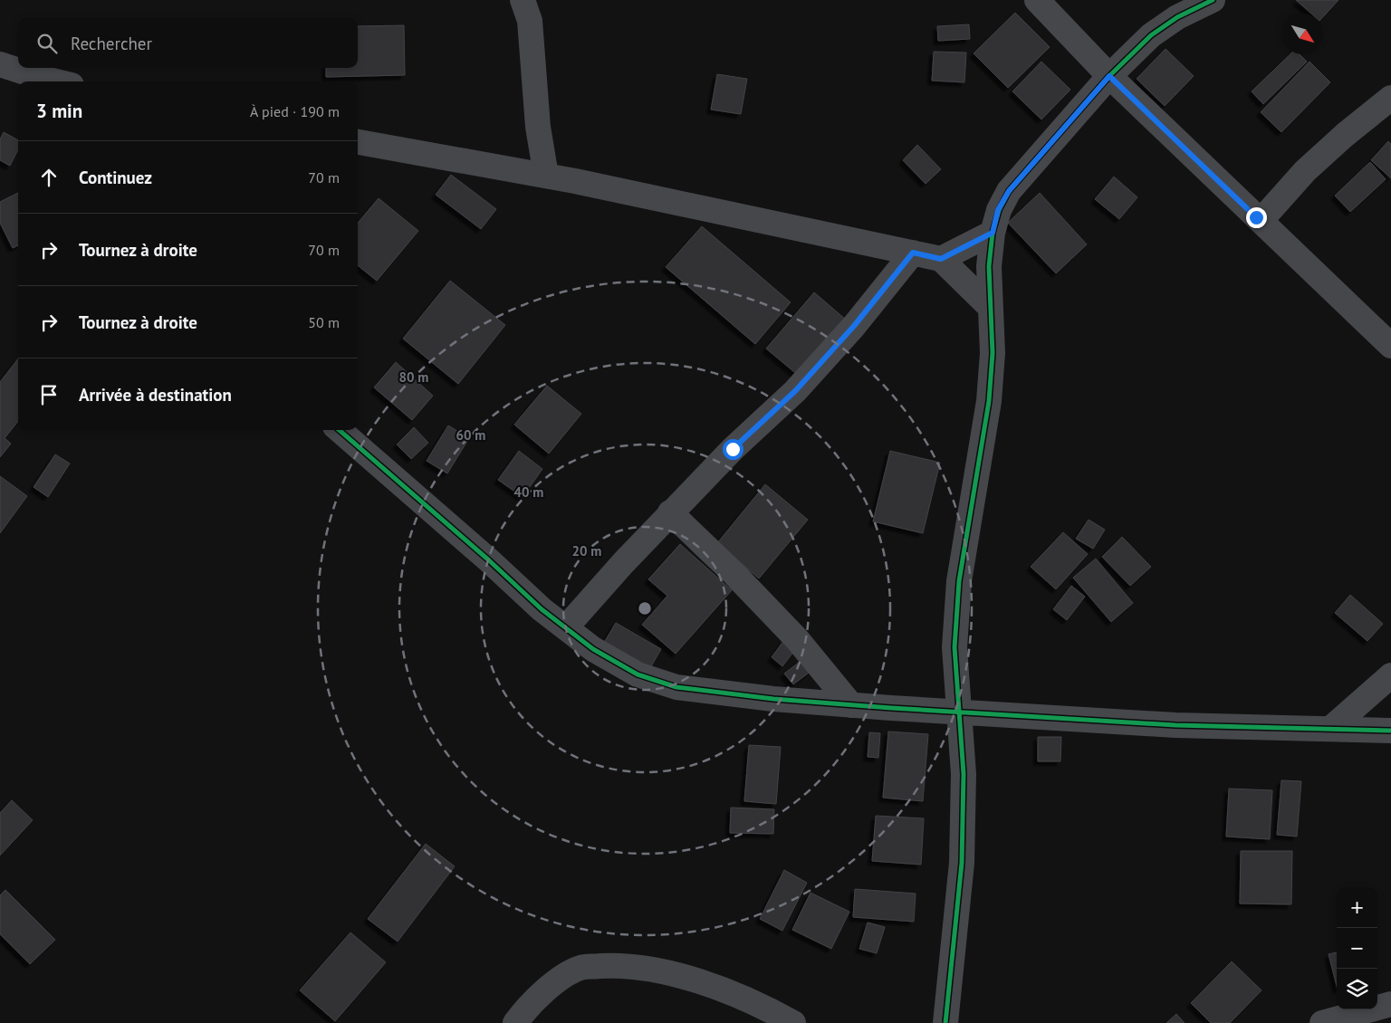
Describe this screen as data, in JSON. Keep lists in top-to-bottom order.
{
  "north": "bottom right",
  "page": {
    "search": "Rechercher",
    "heading": ["3 min", "À pied · 190 m"],
    "list": [
      ["Continuez", "70 m"],
      ["Tournez à droite", "70 m"],
      ["Tournez à droite", "50 m"],
      "Arrivée à destination"
    ],
    "map_buttons": ["+", "−"]
  },
  "rings": [
    "80 m",
    "60 m",
    "40 m",
    "20 m"
  ]
}
